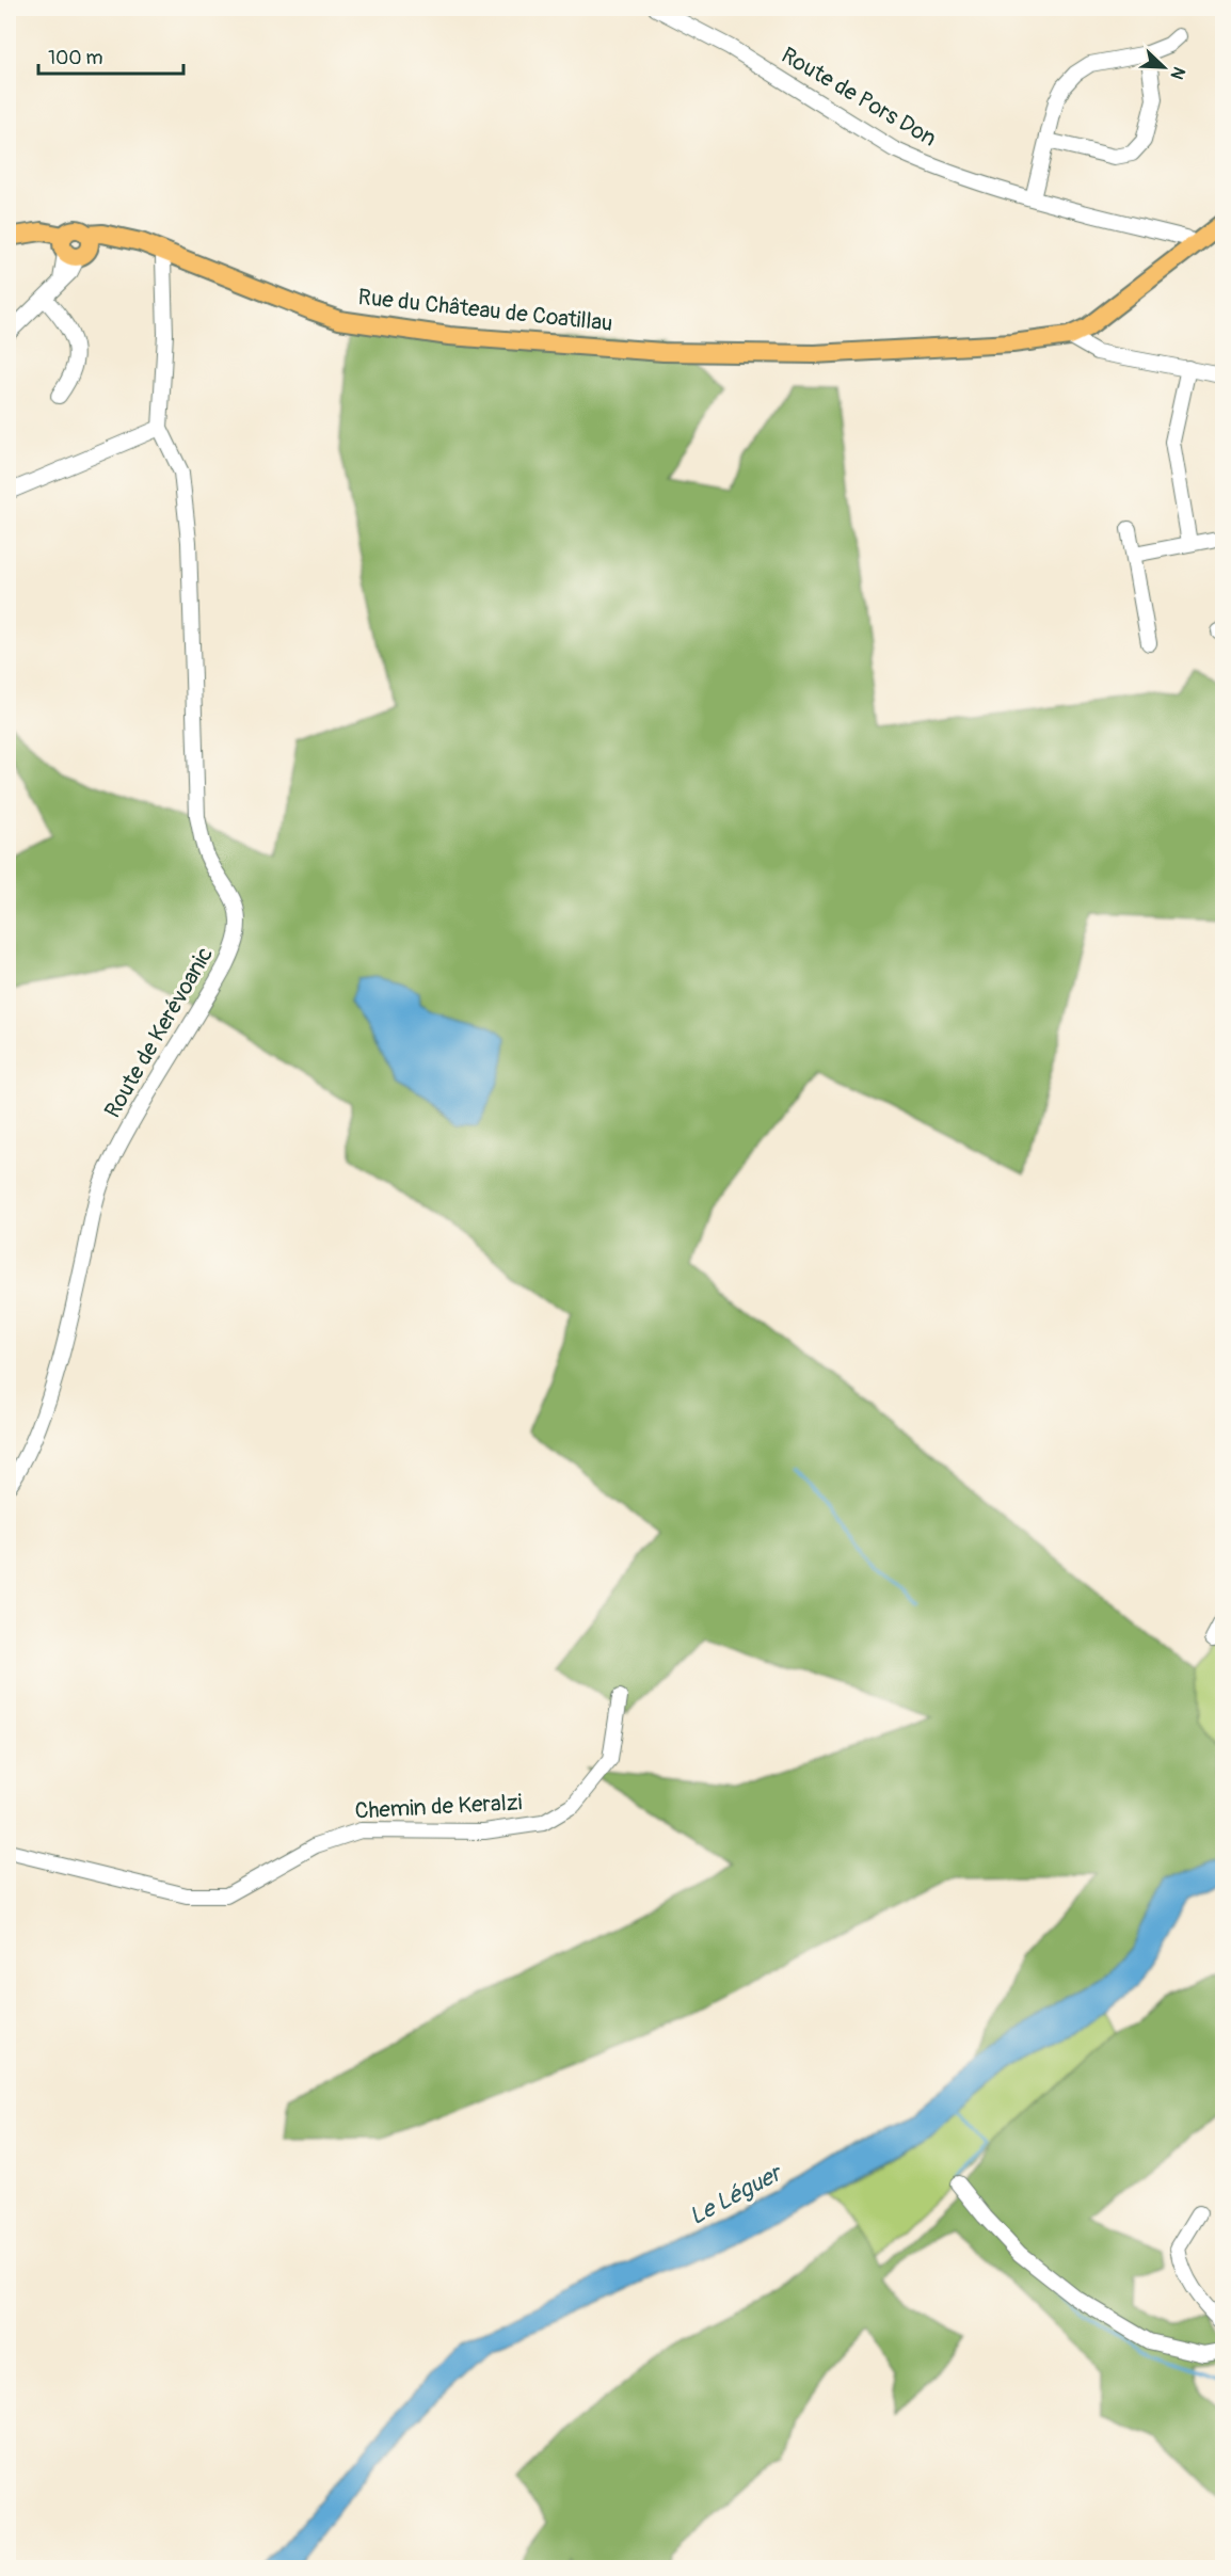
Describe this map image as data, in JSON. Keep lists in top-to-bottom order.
{
  "streets": {
    "main road": ["Rue du Château de Coatillau"],
    "street": ["Route de Pors Don", "Route de Kerévoanic", "Chemin de Keralzi"]
  },
  "crossings": [
    ["Rue du Château de Coatillau", "Route de Kerévoanic"]
  ],
  "water": ["Le Léguer"],
  "scale_bar": "100 m",
  "north": "bottom right"
}
